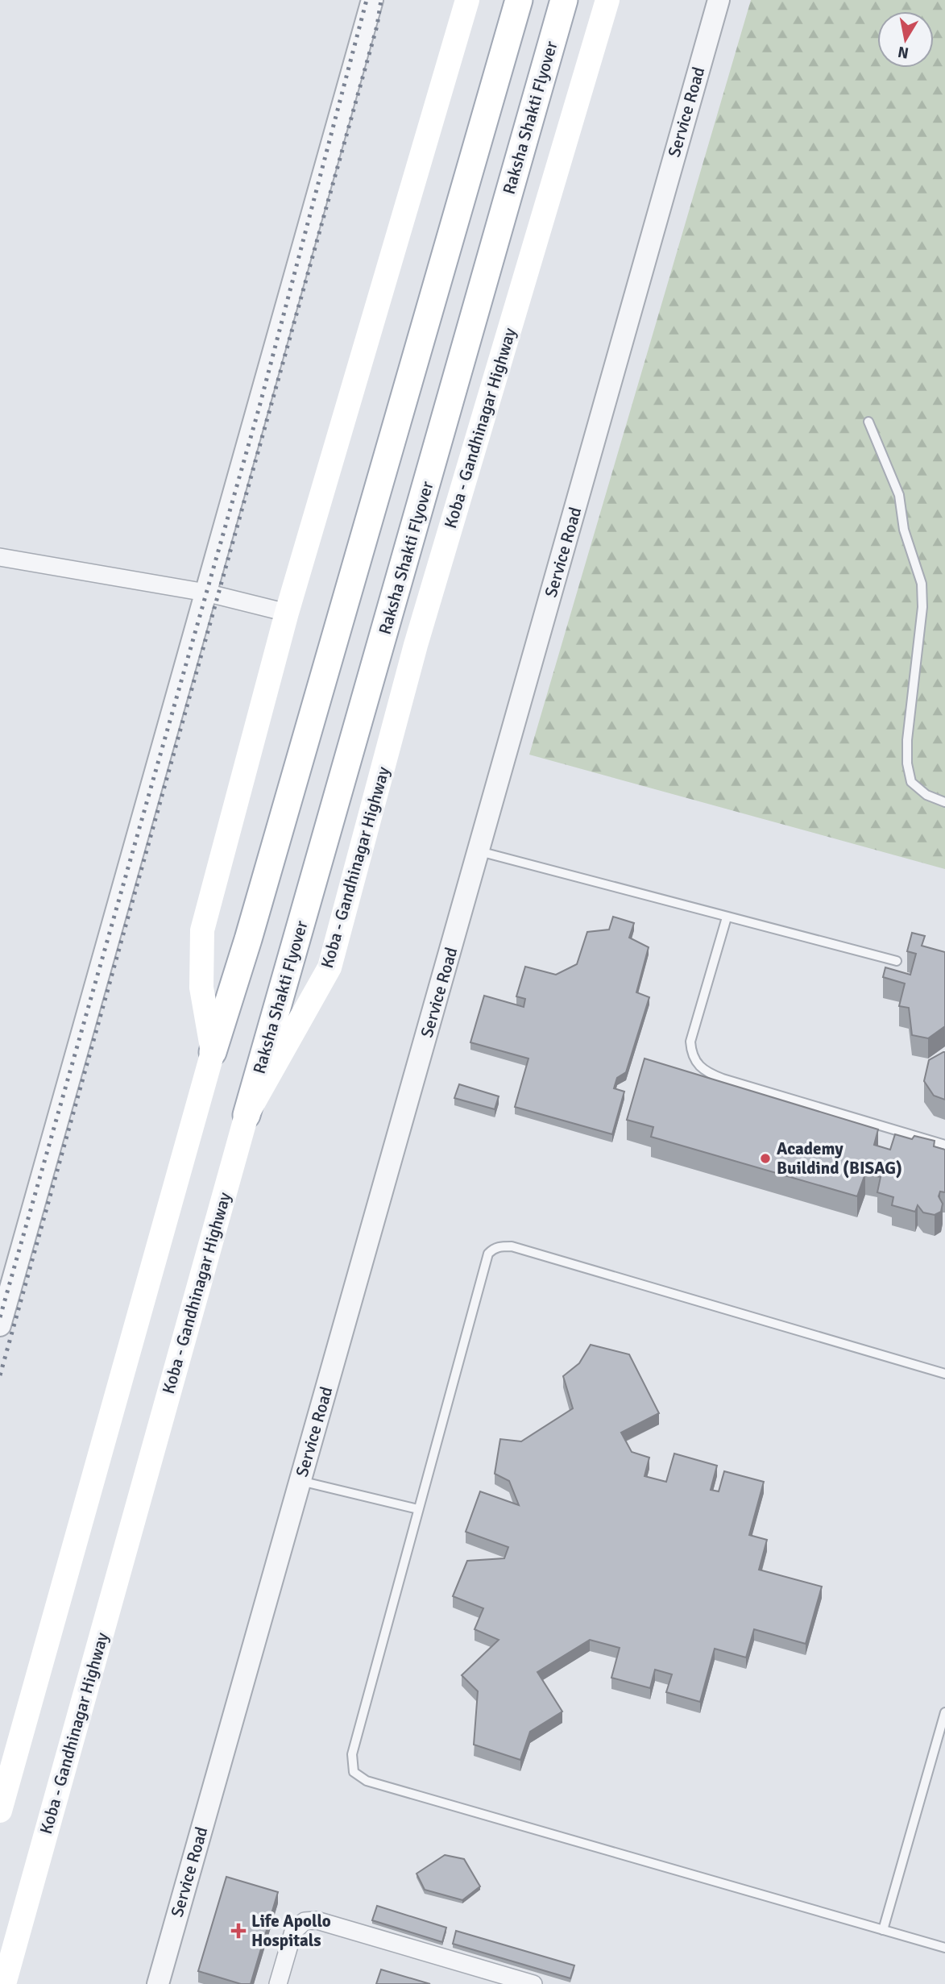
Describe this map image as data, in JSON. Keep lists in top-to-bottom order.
{
  "streets": {
    "main road": ["Raksha Shakti Flyover", "Koba - Gandhinagar Highway"],
    "street": ["Service Road"]
  },
  "crossings": [
    ["Raksha Shakti Flyover", "Koba - Gandhinagar Highway"]
  ],
  "places": {
    "other": ["Academy Buildind (BISAG)"],
    "health": ["Life Apollo Hospitals"]
  },
  "north": "bottom"
}
